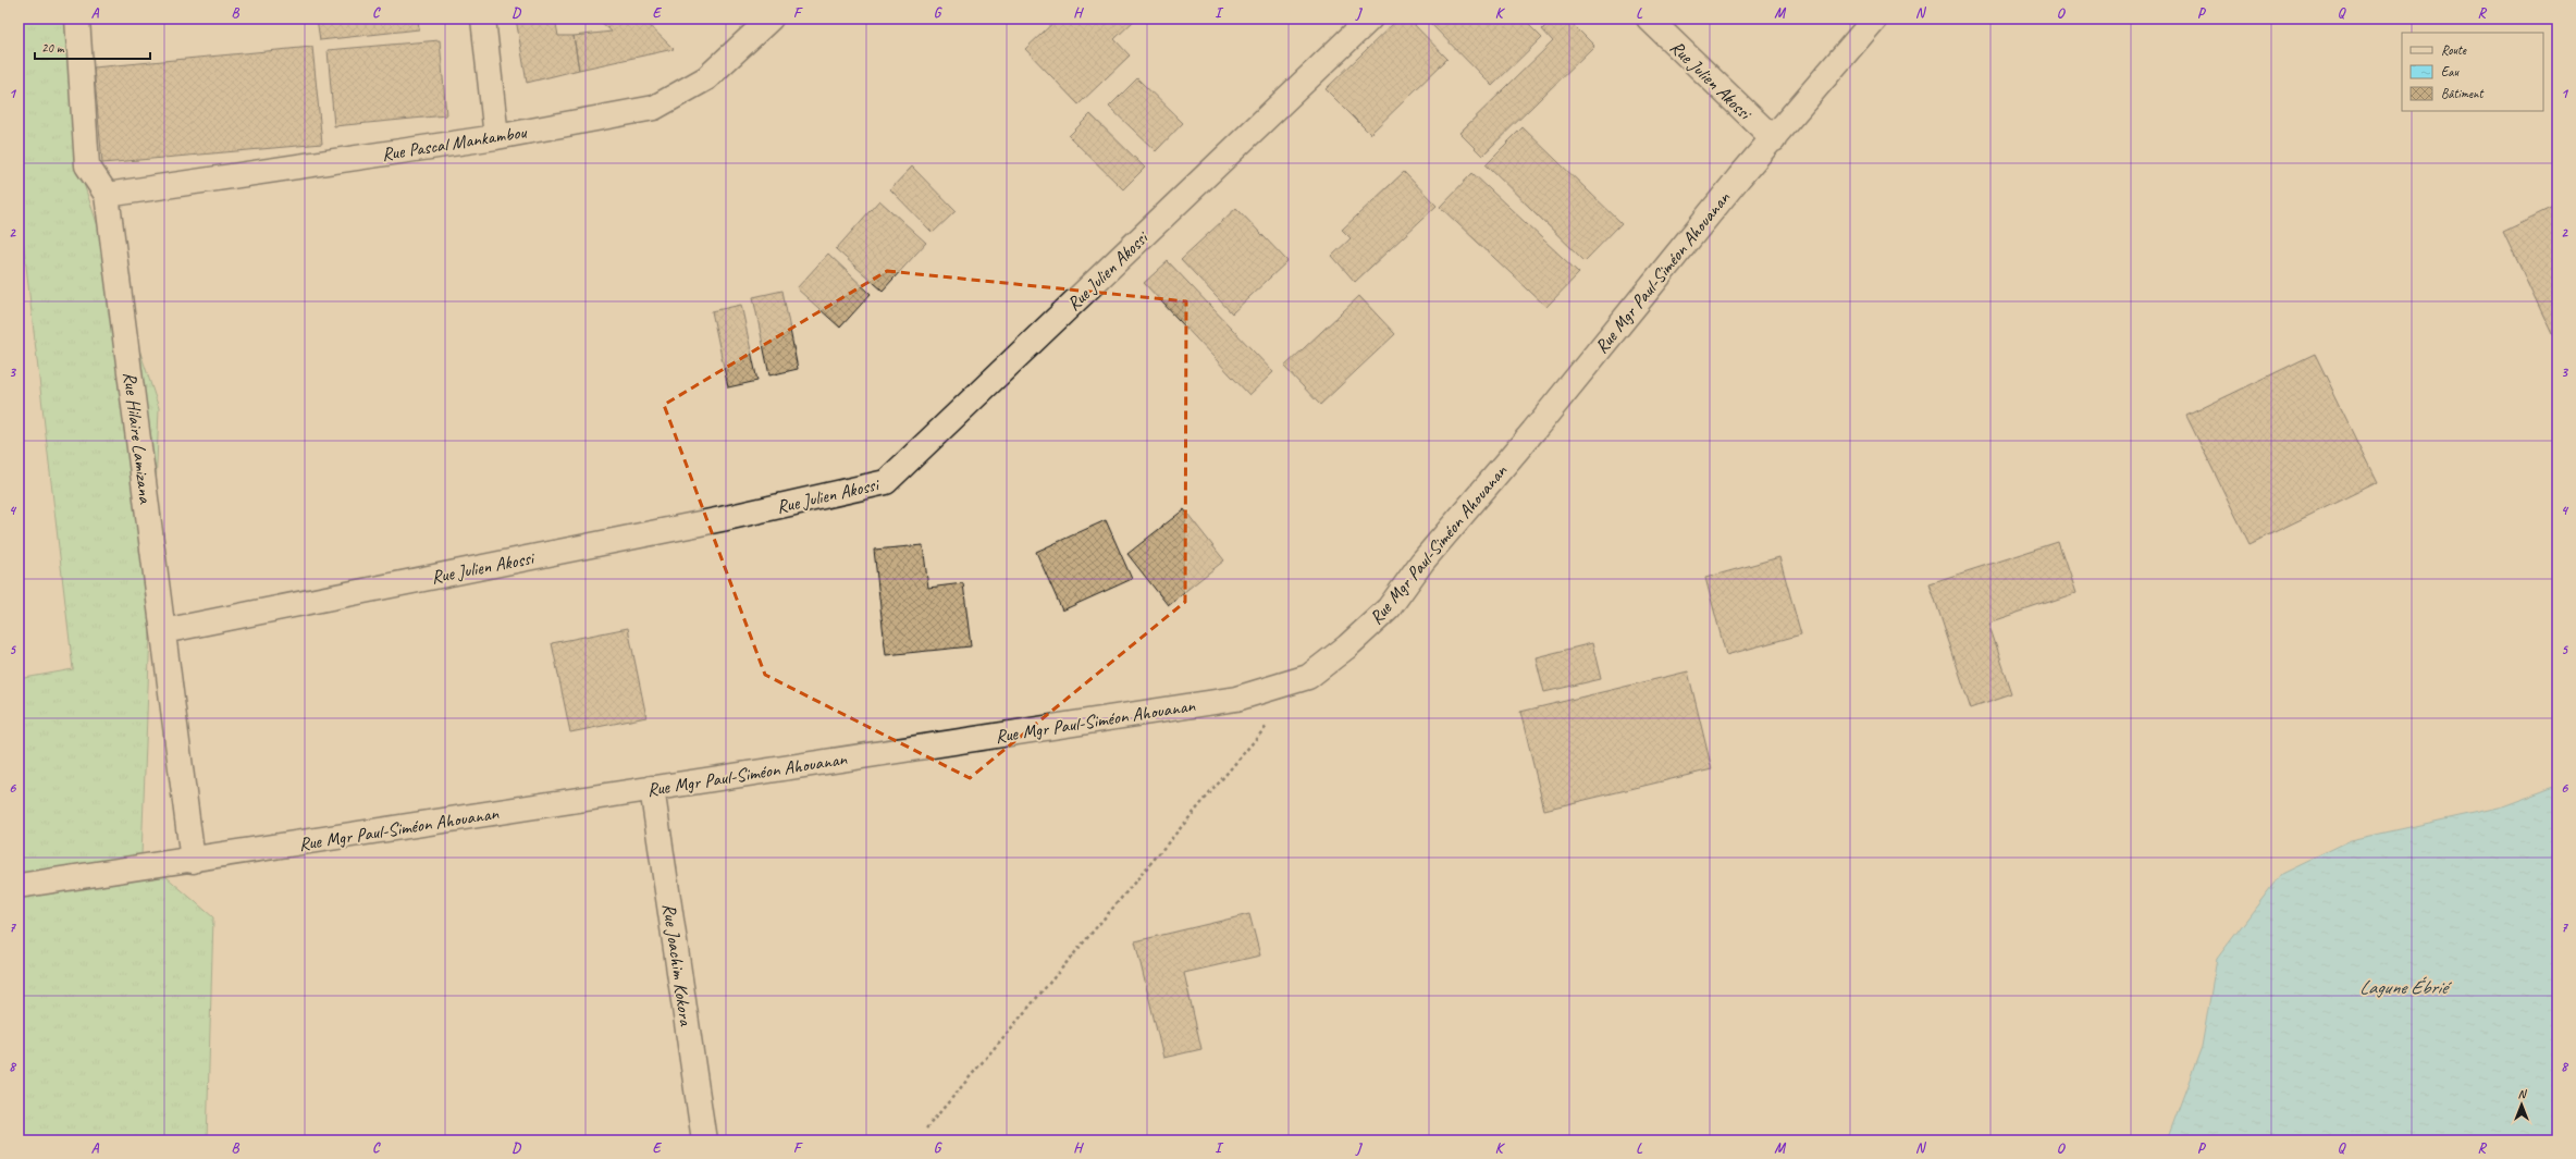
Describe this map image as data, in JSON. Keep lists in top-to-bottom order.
{
  "streets": {
    "street": [
      "Rue Julien Akossi",
      "Rue Pascal Mankambou",
      "Rue Mgr Paul-Siméon Ahouanan",
      "Rue Hilaire Lamizana",
      "Rue Joachim Kokora"
    ]
  },
  "crossings": [
    ["Rue Julien Akossi", "Rue Mgr Paul-Siméon Ahouanan"],
    ["Rue Julien Akossi", "Rue Hilaire Lamizana"],
    ["Rue Pascal Mankambou", "Rue Hilaire Lamizana"],
    ["Rue Mgr Paul-Siméon Ahouanan", "Rue Hilaire Lamizana"],
    ["Rue Mgr Paul-Siméon Ahouanan", "Rue Joachim Kokora"]
  ],
  "water": ["Lagune Ébrié"],
  "legend": ["Route", "Eau", "Bâtiment"],
  "scale_bar": "20 m",
  "north": "top",
  "grid": {
    "columns": [
      "A",
      "B",
      "C",
      "D",
      "E",
      "F",
      "G",
      "H",
      "I",
      "J",
      "K",
      "L",
      "M",
      "N",
      "O",
      "P",
      "Q",
      "R"
    ],
    "rows": [
      "1",
      "2",
      "3",
      "4",
      "5",
      "6",
      "7",
      "8"
    ]
  }
}
